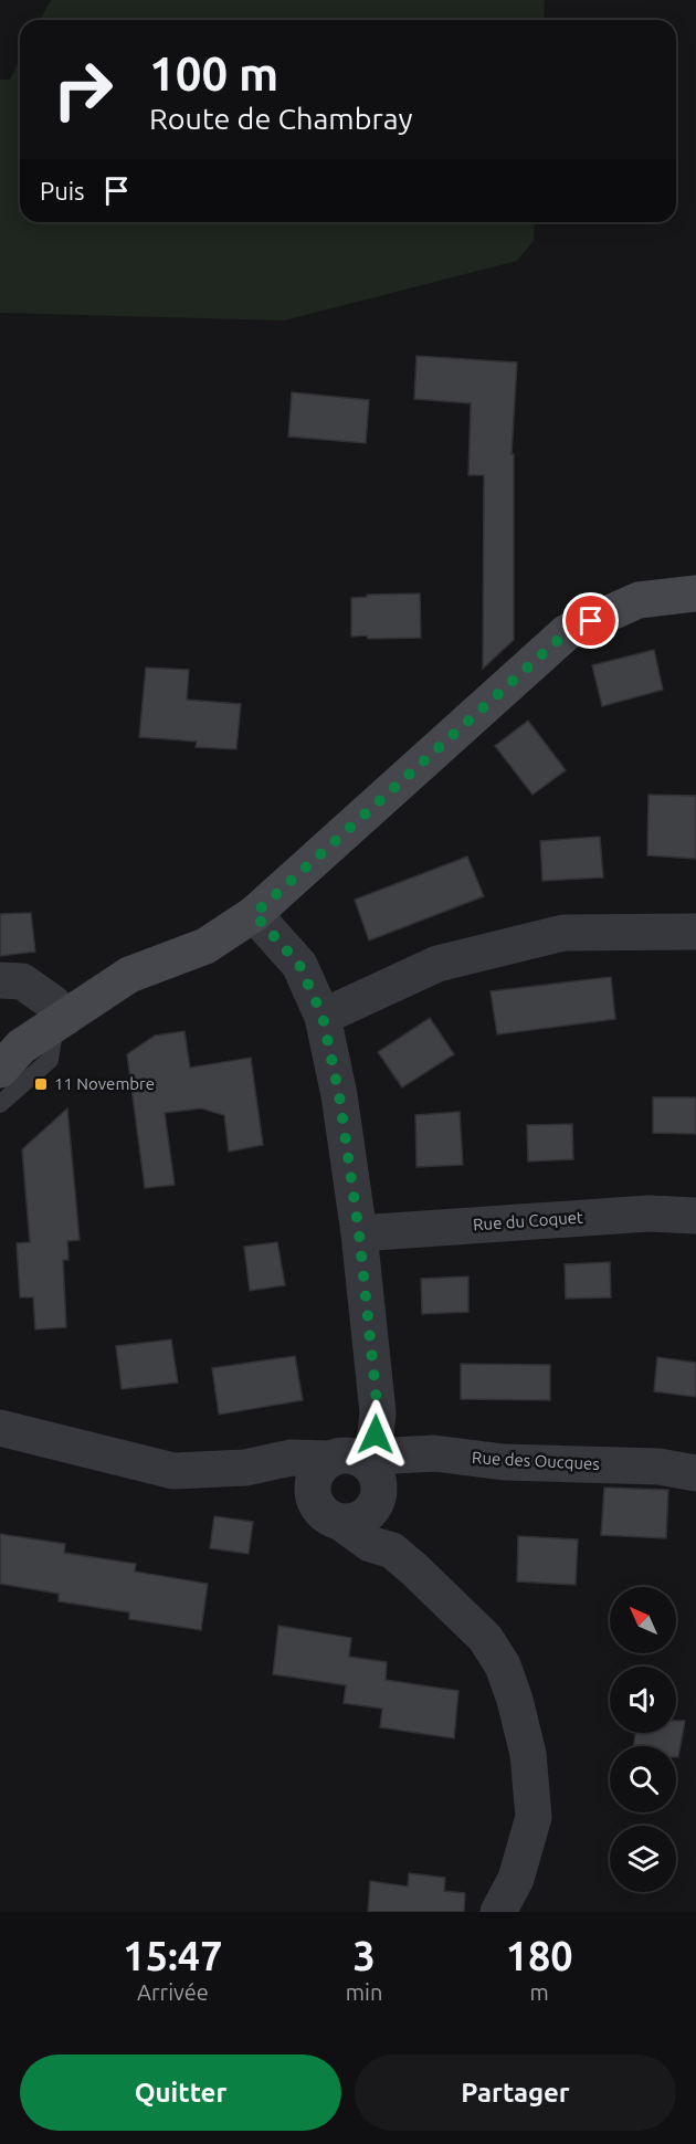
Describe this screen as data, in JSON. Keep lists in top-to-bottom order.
{
  "streets": {
    "street": ["Rue du Coquet", "Rue des Oucques"]
  },
  "places": {
    "transit": ["11 Novembre"]
  },
  "north": "top left",
  "page": {
    "turn": ["100 m", "Route de Chambray"],
    "then": "Puis",
    "eta": [
      "15:47",
      "Arrivée",
      "3",
      "min",
      "180",
      "m"
    ],
    "buttons": ["Quitter", "Partager"]
  }
}
